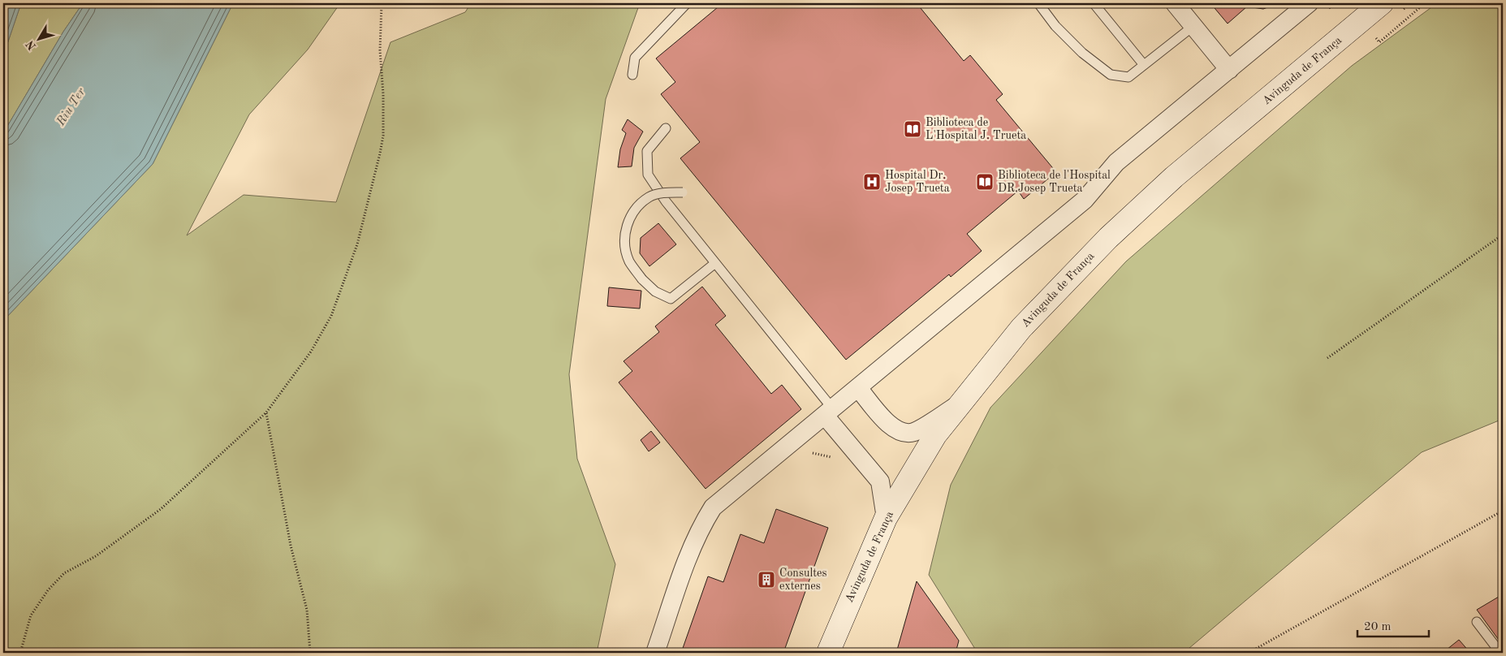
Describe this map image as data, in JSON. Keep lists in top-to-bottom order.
{
  "streets": {
    "main road": ["Avinguda de França"]
  },
  "water": ["Riu Ter"],
  "places": {
    "library": ["Biblioteca de L'Hospital J. Trueta", "Biblioteca de l'Hospital DR.Josep Trueta"],
    "hospital": ["Hospital Dr. Josep Trueta"],
    "building": ["Consultes externes"]
  },
  "scale_bar": "20 m",
  "north": "bottom left"
}
